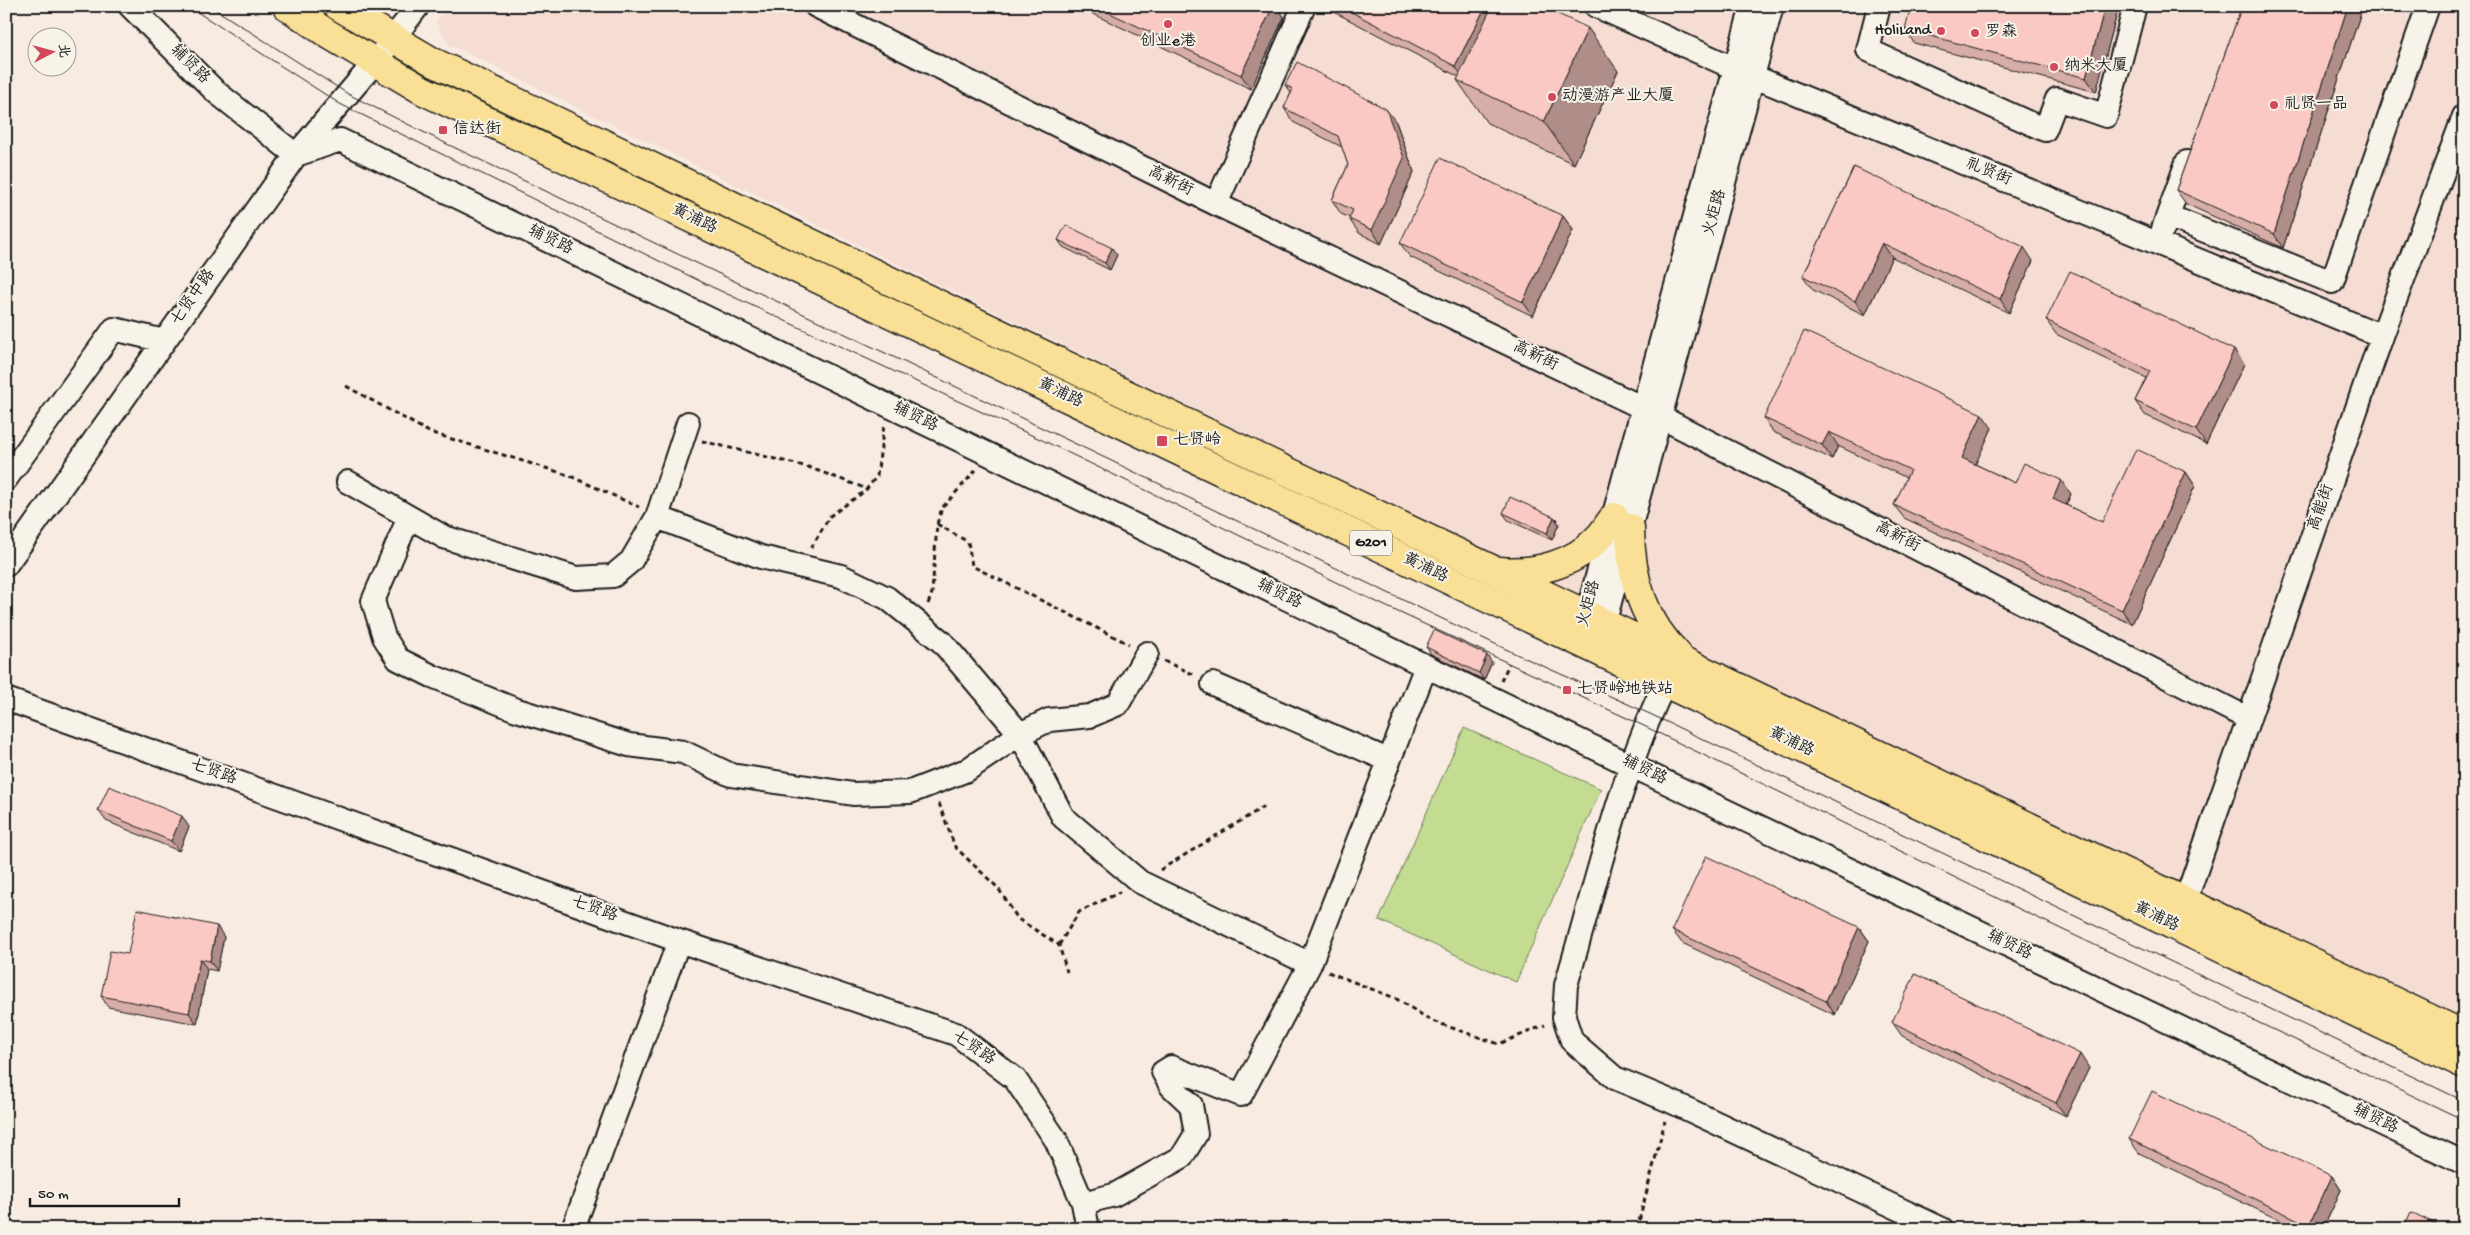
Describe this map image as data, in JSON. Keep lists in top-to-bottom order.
{
  "streets": {
    "highway": ["黄浦路", "G201"],
    "street": [
      "辅贤路",
      "礼贤街",
      "高新街",
      "火炬路",
      "七贤中路",
      "高能街",
      "七贤路"
    ]
  },
  "crossings": [
    ["辅贤路", "七贤中路"],
    ["礼贤街", "火炬路"],
    ["礼贤街", "高能街"],
    ["高新街", "火炬路"],
    ["高新街", "高能街"],
    ["火炬路", "黄浦路"],
    ["黄浦路", "七贤中路"],
    ["黄浦路", "高能街"]
  ],
  "places": {
    "other": [
      "创业e港",
      "HoliLand",
      "罗森",
      "纳米大厦",
      "动漫游产业大厦",
      "礼贤一品"
    ],
    "transit": ["信达街", "七贤岭", "七贤岭地铁站"]
  },
  "scale_bar": "50 m",
  "north": "right"
}
